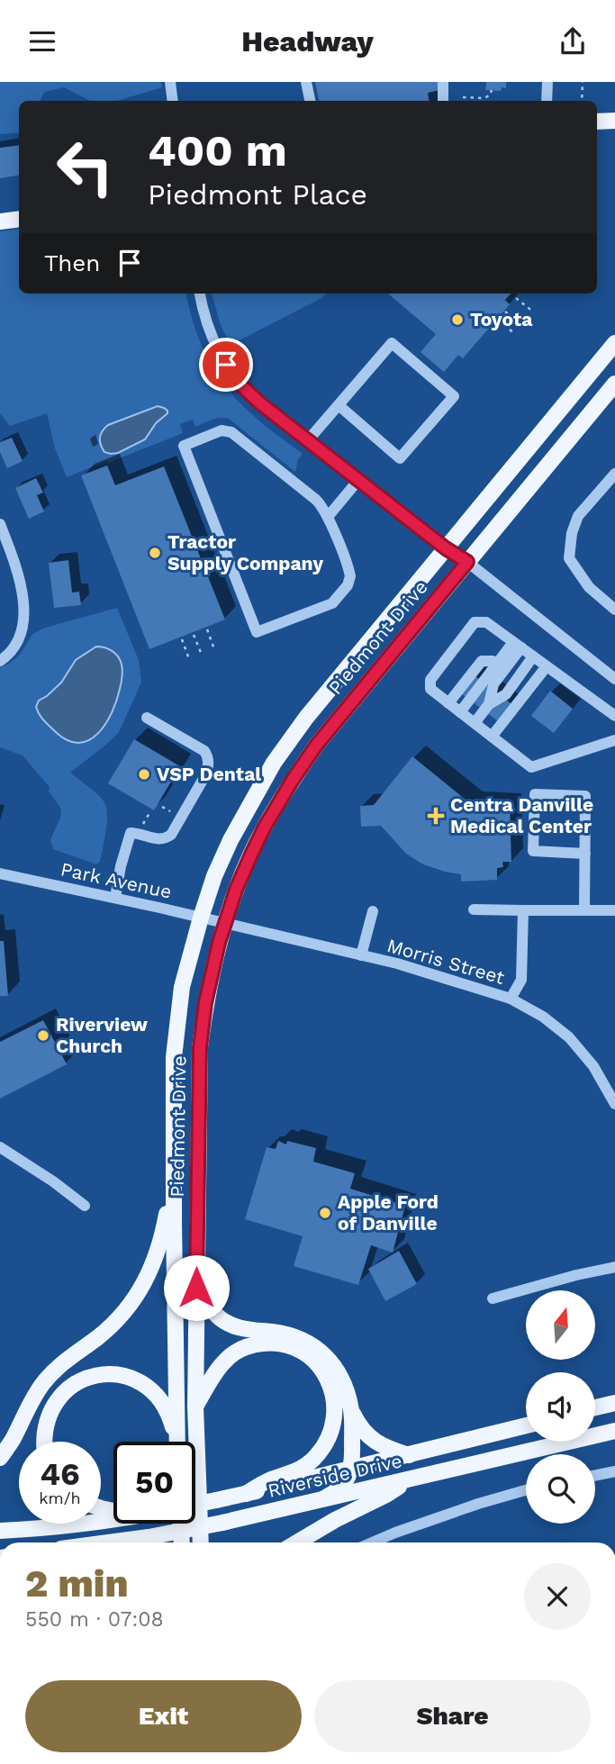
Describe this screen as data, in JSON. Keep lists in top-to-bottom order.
{
  "streets": {
    "main road": ["Piedmont Drive", "Riverside Drive"],
    "street": ["Park Avenue", "Morris Street"]
  },
  "crossings": [
    ["Piedmont Drive", "Park Avenue"],
    ["Piedmont Drive", "Morris Street"],
    ["Park Avenue", "Morris Street"]
  ],
  "places": {
    "other": [
      "Toyota",
      "Tractor Supply Company",
      "VSP Dental",
      "Riverview Church",
      "Apple Ford of Danville"
    ],
    "health": ["Centra Danville Medical Center"]
  },
  "north": "top",
  "page": {
    "header": "Headway",
    "turn": ["400 m", "Piedmont Place"],
    "then": "Then",
    "speed": "46 km/h",
    "limit": "50",
    "heading": ["2 min", "550 m · 07:08"],
    "buttons": ["Exit", "Share"]
  }
}
